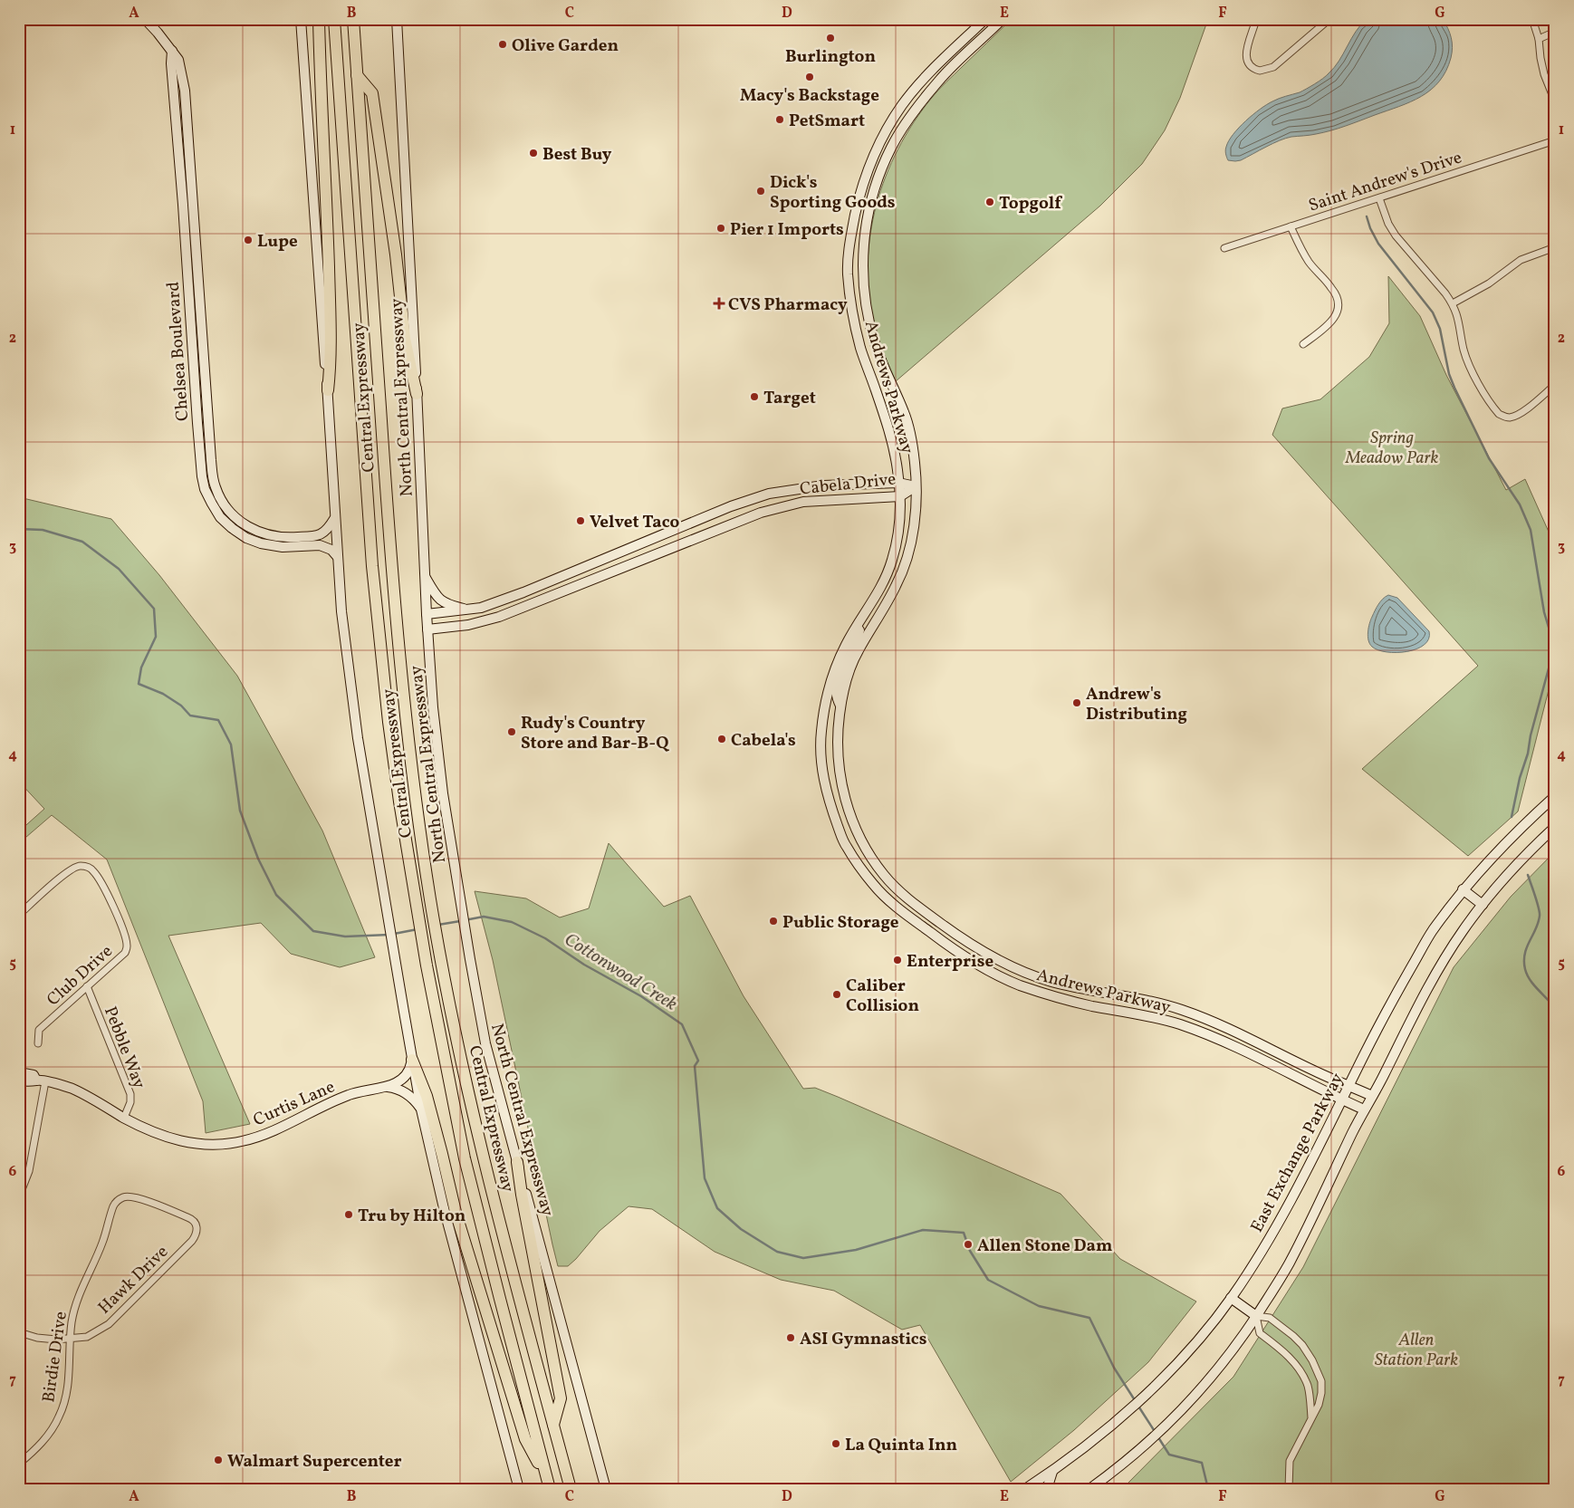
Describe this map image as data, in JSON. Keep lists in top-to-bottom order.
{
  "streets": {
    "highway": ["Central Expressway"],
    "street": [
      "Saint Andrew's Drive",
      "Chelsea Boulevard",
      "Andrews Parkway",
      "North Central Expressway",
      "Cabela Drive",
      "Club Drive",
      "Pebble Way",
      "Curtis Lane",
      "East Exchange Parkway",
      "Hawk Drive",
      "Birdie Drive"
    ]
  },
  "crossings": [
    ["Andrews Parkway", "Cabela Drive"],
    ["Andrews Parkway", "East Exchange Parkway"],
    ["North Central Expressway", "Cabela Drive"],
    ["Club Drive", "Pebble Way"],
    ["Pebble Way", "Curtis Lane"],
    ["Hawk Drive", "Birdie Drive"]
  ],
  "water": ["Cottonwood Creek"],
  "parks": ["Spring Meadow Park", "Allen Station Park"],
  "places": {
    "other": [
      "Burlington",
      "Olive Garden",
      "Macy's Backstage",
      "PetSmart",
      "Best Buy",
      "Dick's Sporting Goods",
      "Topgolf",
      "Pier 1 Imports",
      "Lupe",
      "Target",
      "Velvet Taco",
      "Andrew's Distributing",
      "Rudy's Country Store and Bar-B-Q",
      "Cabela's",
      "Public Storage",
      "Enterprise",
      "Caliber Collision",
      "Tru by Hilton",
      "Allen Stone Dam",
      "ASI Gymnastics",
      "La Quinta Inn",
      "Walmart Supercenter"
    ],
    "health": ["CVS Pharmacy"]
  },
  "grid": {
    "columns": [
      "A",
      "B",
      "C",
      "D",
      "E",
      "F",
      "G"
    ],
    "rows": [
      "1",
      "2",
      "3",
      "4",
      "5",
      "6",
      "7"
    ]
  }
}
